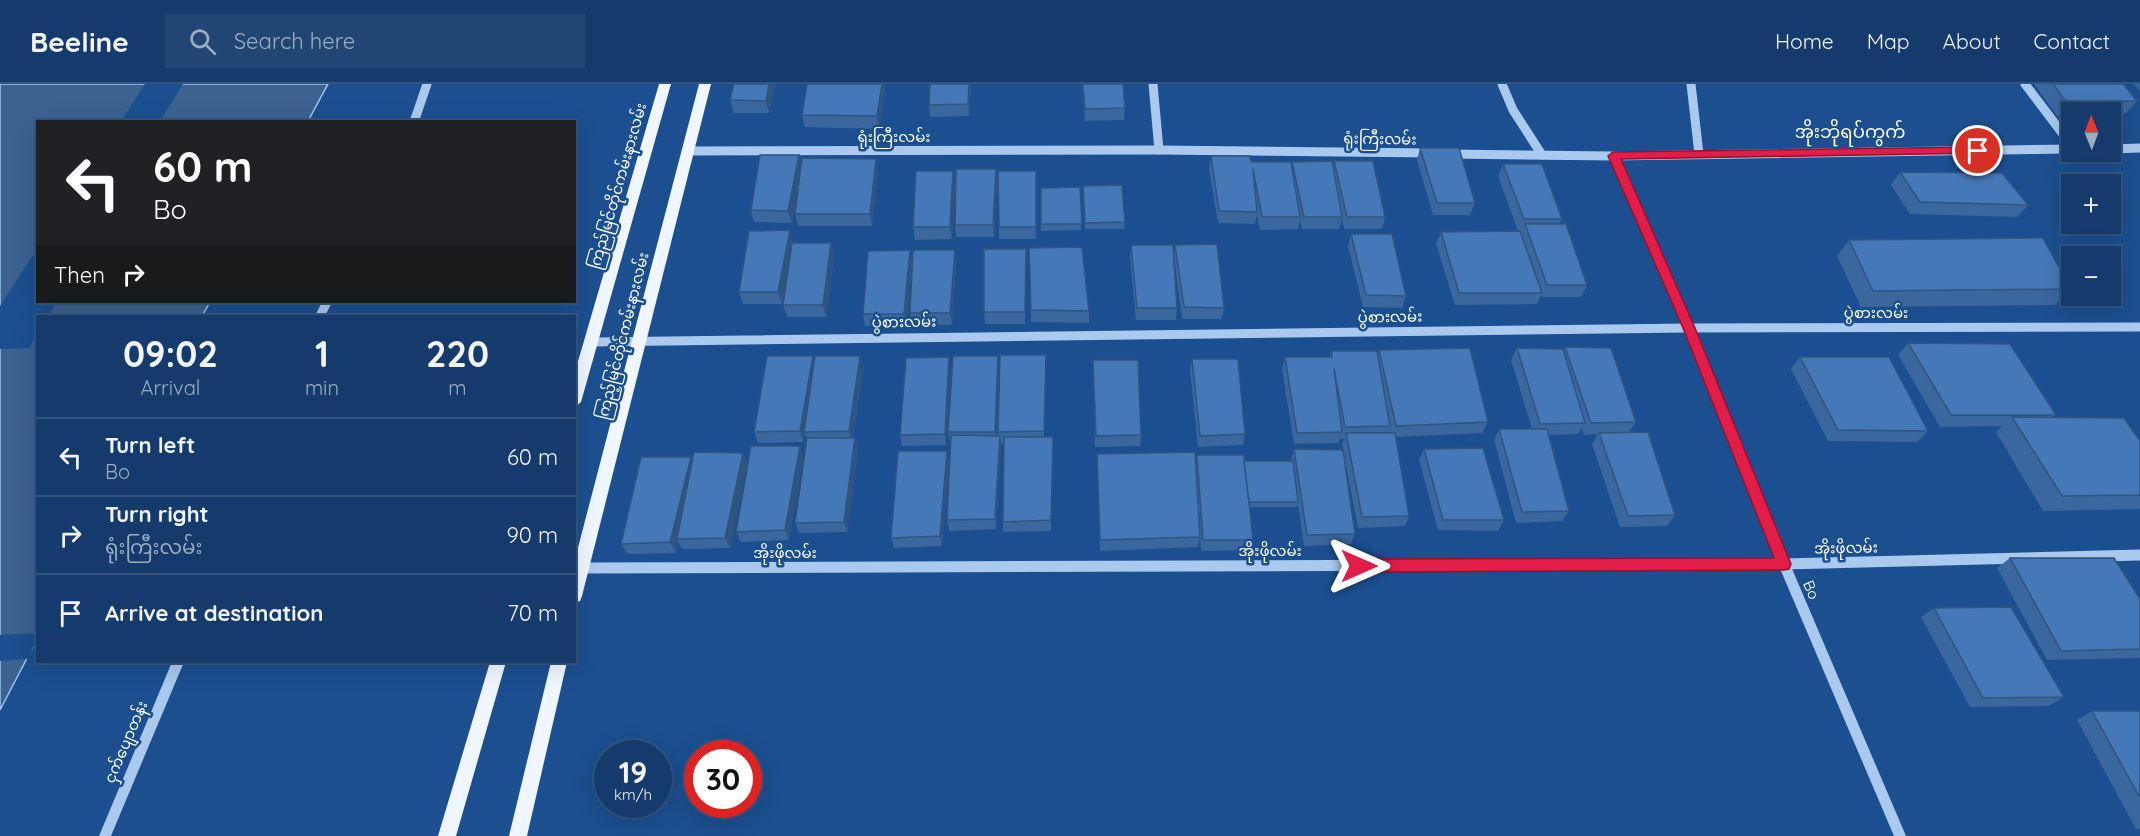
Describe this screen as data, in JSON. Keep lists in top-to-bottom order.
{
  "streets": {
    "main road": ["ကြည်မြင်တိုင်ကမ်းနားလမ်း", "ကြည့်မြင်တိုင်ကမ်းနားလမ်း"],
    "street": [
      "ရုံးကြီးလမ်း",
      "ပွဲစားလမ်း",
      "အိုးဖိုလမ်း",
      "Bo",
      "ငှက်ပျောတန်း"
    ]
  },
  "crossings": [
    ["ရုံးကြီးလမ်း", "ကြည့်မြင်တိုင်ကမ်းနားလမ်း"],
    ["ရုံးကြီးလမ်း", "Bo"],
    ["ကြည်မြင်တိုင်ကမ်းနားလမ်း", "ပွဲစားလမ်း"],
    ["ပွဲစားလမ်း", "ကြည့်မြင်တိုင်ကမ်းနားလမ်း"],
    ["ပွဲစားလမ်း", "Bo"],
    ["ကြည့်မြင်တိုင်ကမ်းနားလမ်း", "အိုးဖိုလမ်း"],
    ["အိုးဖိုလမ်း", "Bo"]
  ],
  "districts": ["အိုးဘိုရပ်ကွက်"],
  "north": "top",
  "page": {
    "header": "Beeline",
    "search": "Search here",
    "nav": [
      "Home",
      "Map",
      "About",
      "Contact"
    ],
    "map_buttons": ["+", "−"],
    "turn": ["60 m", "Bo"],
    "then": "Then",
    "eta": [
      "09:02",
      "Arrival",
      "1",
      "min",
      "220",
      "m"
    ],
    "list": [
      {
        "name": "Turn left",
        "note": "Bo",
        "value": "60 m"
      },
      {
        "name": "Turn right",
        "note": "ရုံးကြီးလမ်း",
        "value": "90 m"
      },
      {
        "name": "Arrive at destination",
        "value": "70 m"
      }
    ],
    "speed": "19 km/h",
    "limit": "30"
  }
}
